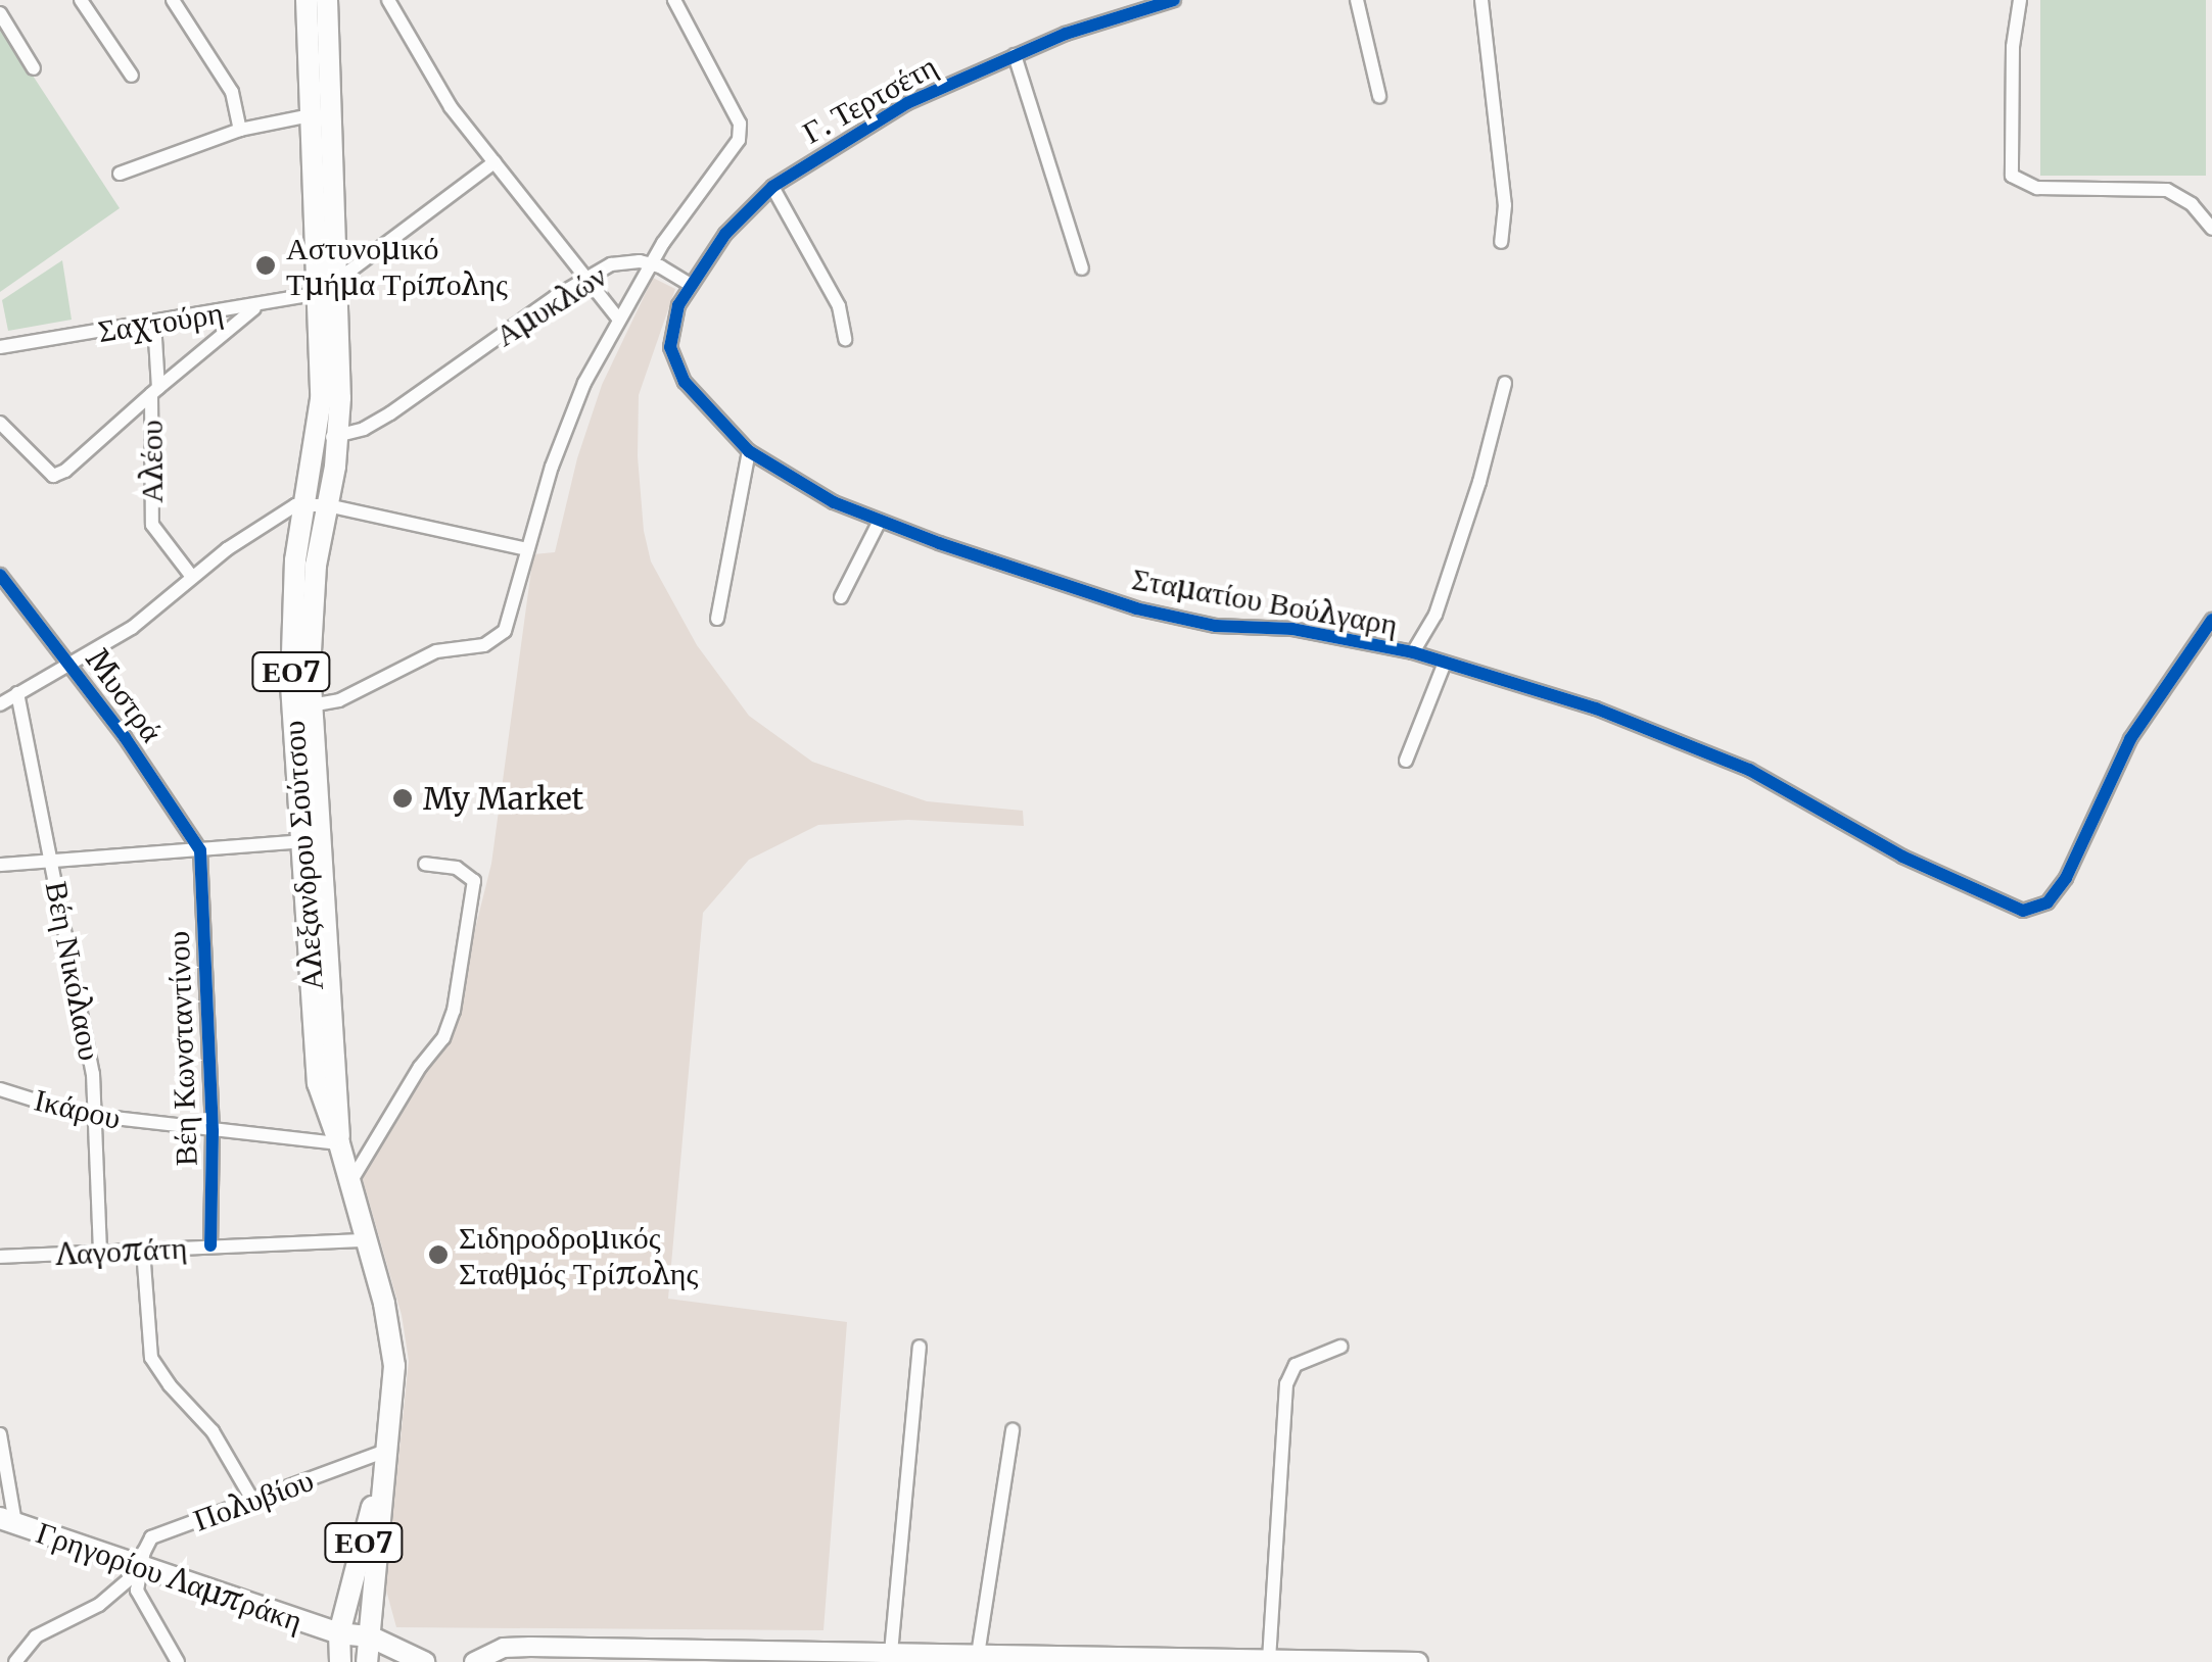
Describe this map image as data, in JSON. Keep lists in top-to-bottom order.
{
  "streets": {
    "main road": ["ΕΟ7", "Αλεξανδρου Σούτσου", "Γρηγορίου Λαμπράκη"],
    "street": [
      "Γ. Τερτσέτη",
      "Αμυκλών",
      "Σαχτούρη",
      "Αλέου",
      "Σταματίου Βούλγαρη",
      "Μυστρά",
      "Βέη Νικόλαου",
      "Βέη Κωνσταντίνου",
      "Ικάρου",
      "Λαγοπάτη",
      "Πολυβίου"
    ]
  },
  "crossings": [
    ["Γ. Τερτσέτη", "Σταματίου Βούλγαρη"],
    ["Αμυκλών", "Αλεξανδρου Σούτσου"],
    ["Σαχτούρη", "Αλέου"],
    ["Σαχτούρη", "Αλεξανδρου Σούτσου"],
    ["ΕΟ7", "Αλεξανδρου Σούτσου"],
    ["ΕΟ7", "Γρηγορίου Λαμπράκη"],
    ["Μυστρά", "Βέη Κωνσταντίνου"],
    ["Αλεξανδρου Σούτσου", "Ικάρου"],
    ["Αλεξανδρου Σούτσου", "Λαγοπάτη"],
    ["Αλεξανδρου Σούτσου", "Πολυβίου"],
    ["Αλεξανδρου Σούτσου", "Γρηγορίου Λαμπράκη"],
    ["Βέη Νικόλαου", "Ικάρου"],
    ["Βέη Νικόλαου", "Λαγοπάτη"],
    ["Βέη Κωνσταντίνου", "Ικάρου"],
    ["Βέη Κωνσταντίνου", "Λαγοπάτη"],
    ["Πολυβίου", "Γρηγορίου Λαμπράκη"]
  ],
  "places": ["Αστυνομικό Τμήμα Τρίπολης", "My Market", "Σιδηροδρομικός Σταθμός Τρίπολης"]
}
